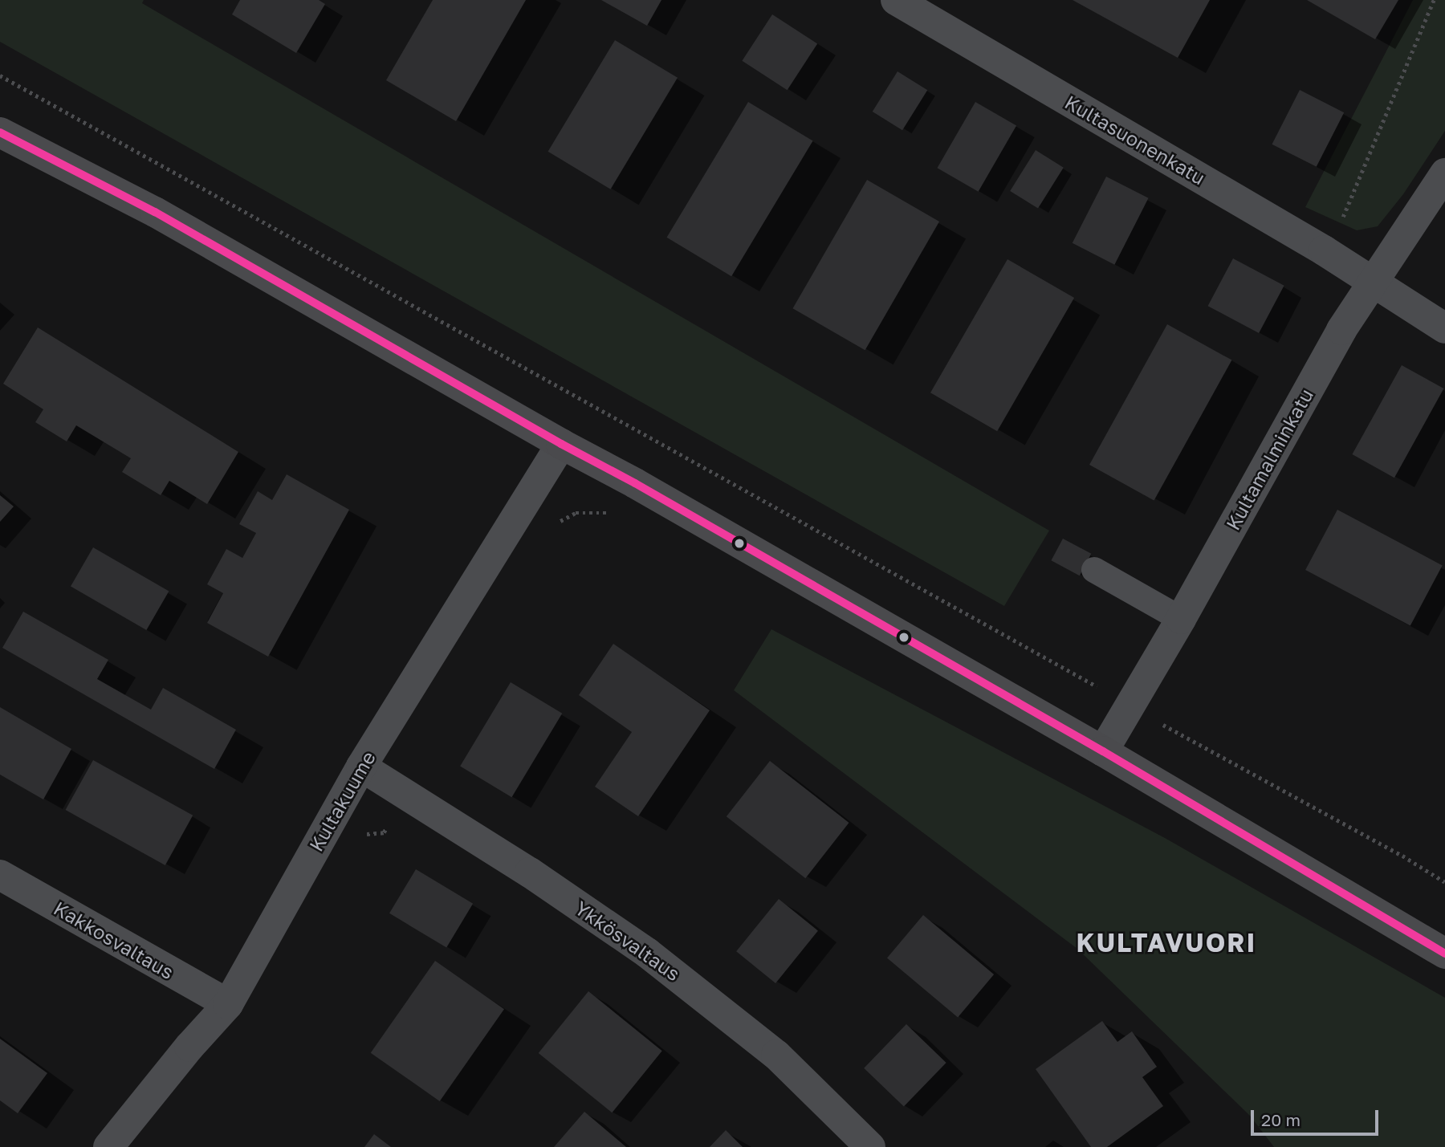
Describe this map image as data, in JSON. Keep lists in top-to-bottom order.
{
  "streets": {
    "street": [
      "Kultasuonenkatu",
      "Kultamalminkatu",
      "Kultakuume",
      "Kakkosvaltaus",
      "Ykkösvaltaus"
    ]
  },
  "crossings": [
    ["Kultasuonenkatu", "Kultamalminkatu"],
    ["Kultakuume", "Kakkosvaltaus"],
    ["Kultakuume", "Ykkösvaltaus"]
  ],
  "districts": ["KULTAVUORI"],
  "scale_bar": "20 m"
}
